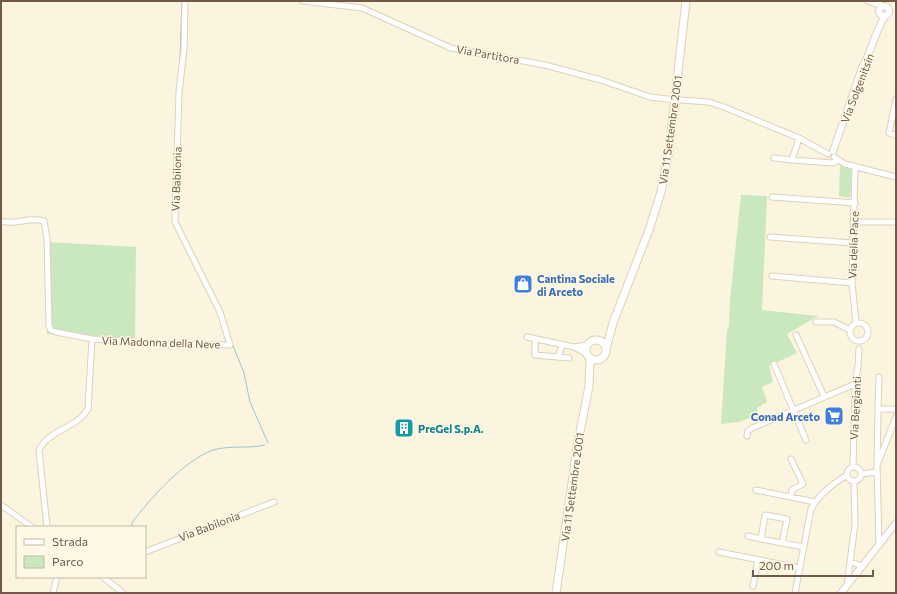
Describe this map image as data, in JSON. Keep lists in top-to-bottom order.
{
  "streets": {
    "main road": ["Via 11 Settembre 2001"],
    "street": [
      "Via Partitora",
      "Via Solgenitsin",
      "Via Babilonia",
      "Via della Pace",
      "Via Madonna della Neve",
      "Via Bergianti"
    ]
  },
  "crossings": [
    ["Via Partitora", "Via Solgenitsin"],
    ["Via Partitora", "Via 11 Settembre 2001"],
    ["Via Partitora", "Via della Pace"],
    ["Via Babilonia", "Via Madonna della Neve"],
    ["Via della Pace", "Via Bergianti"]
  ],
  "places": {
    "shop": ["Cantina Sociale di Arceto"],
    "supermarket": ["Conad Arceto"],
    "building": ["PreGel S.p.A."]
  },
  "legend": ["Strada", "Parco"],
  "scale_bar": "200 m"
}
